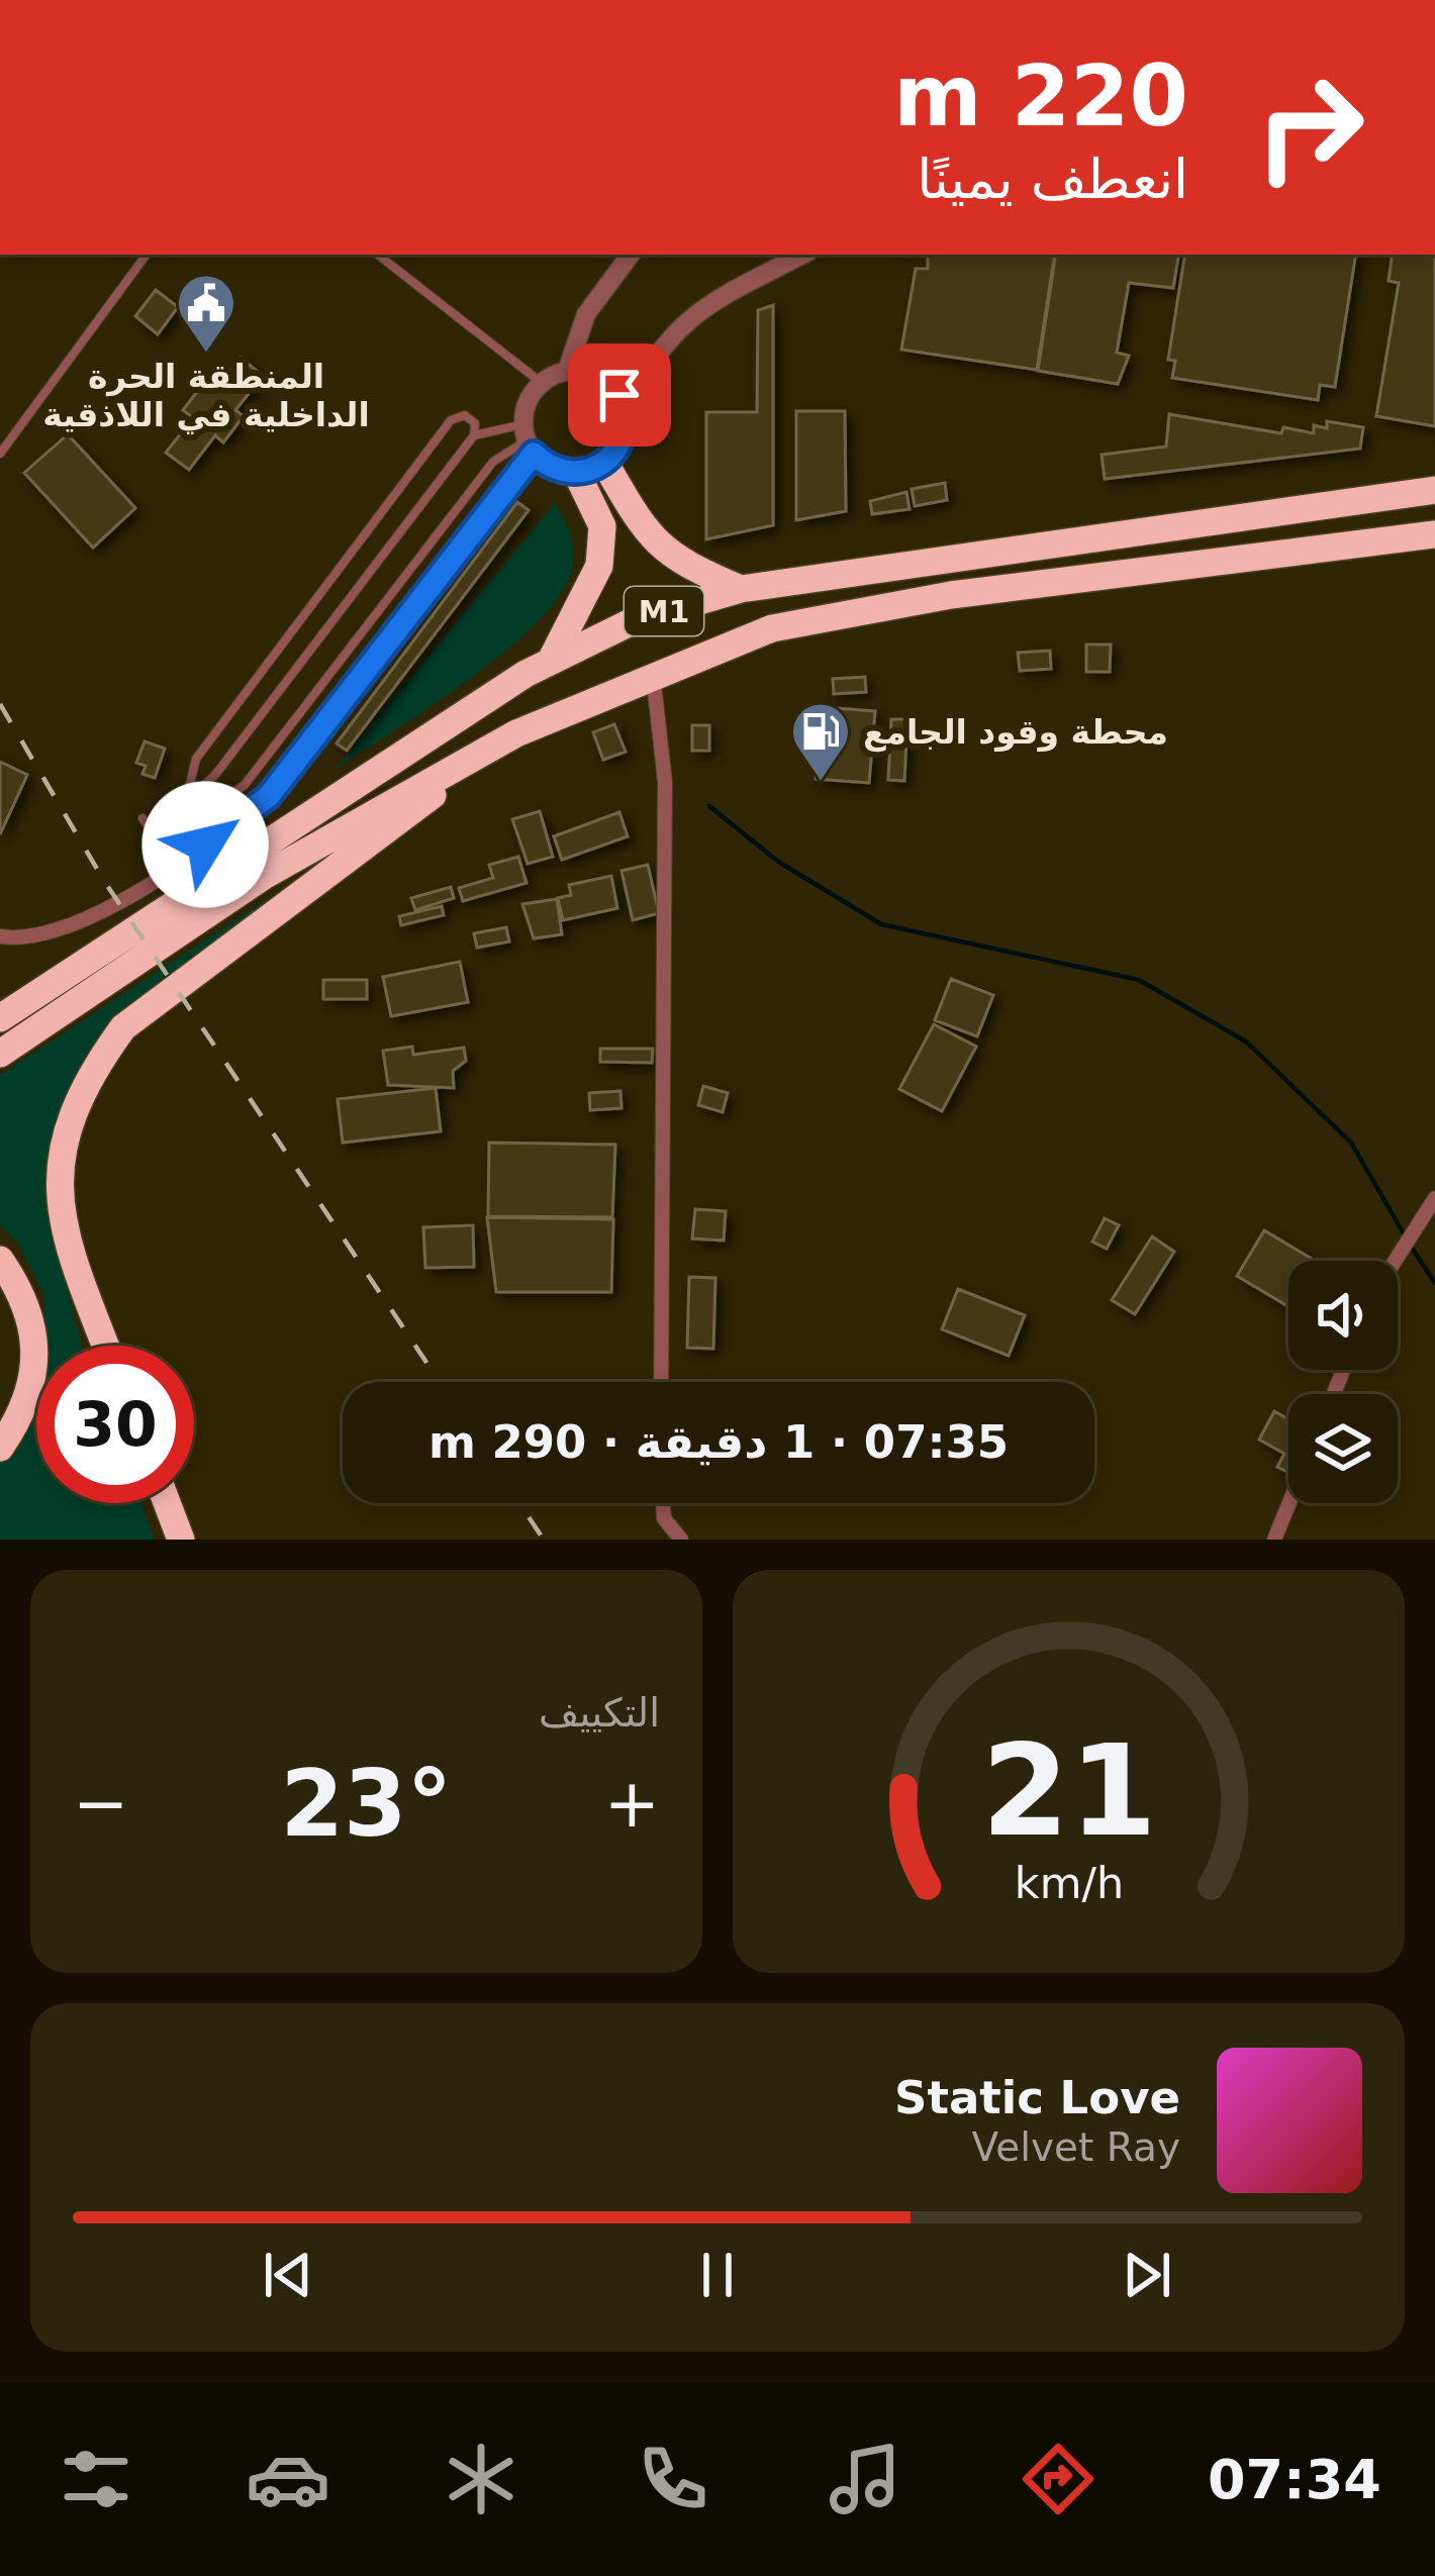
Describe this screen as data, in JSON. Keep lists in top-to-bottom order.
{
  "streets": {
    "highway": ["M1"]
  },
  "places": {
    "public building": ["المنطقة الحرة الداخلية في اللاذقية"],
    "fuel station": ["محطة وقود الجامع"]
  },
  "page": {
    "turn": ["220 m", "انعطف يمينًا"],
    "limit": "30",
    "trip": "07:35 · 1 دقيقة · 290 m",
    "tile": "التكييف",
    "heat": ["−", "23°", "+"],
    "song": ["Static Love", "Velvet Ray"],
    "tabs": "07:34",
    "gauge": ["21", "km/h"]
  }
}
